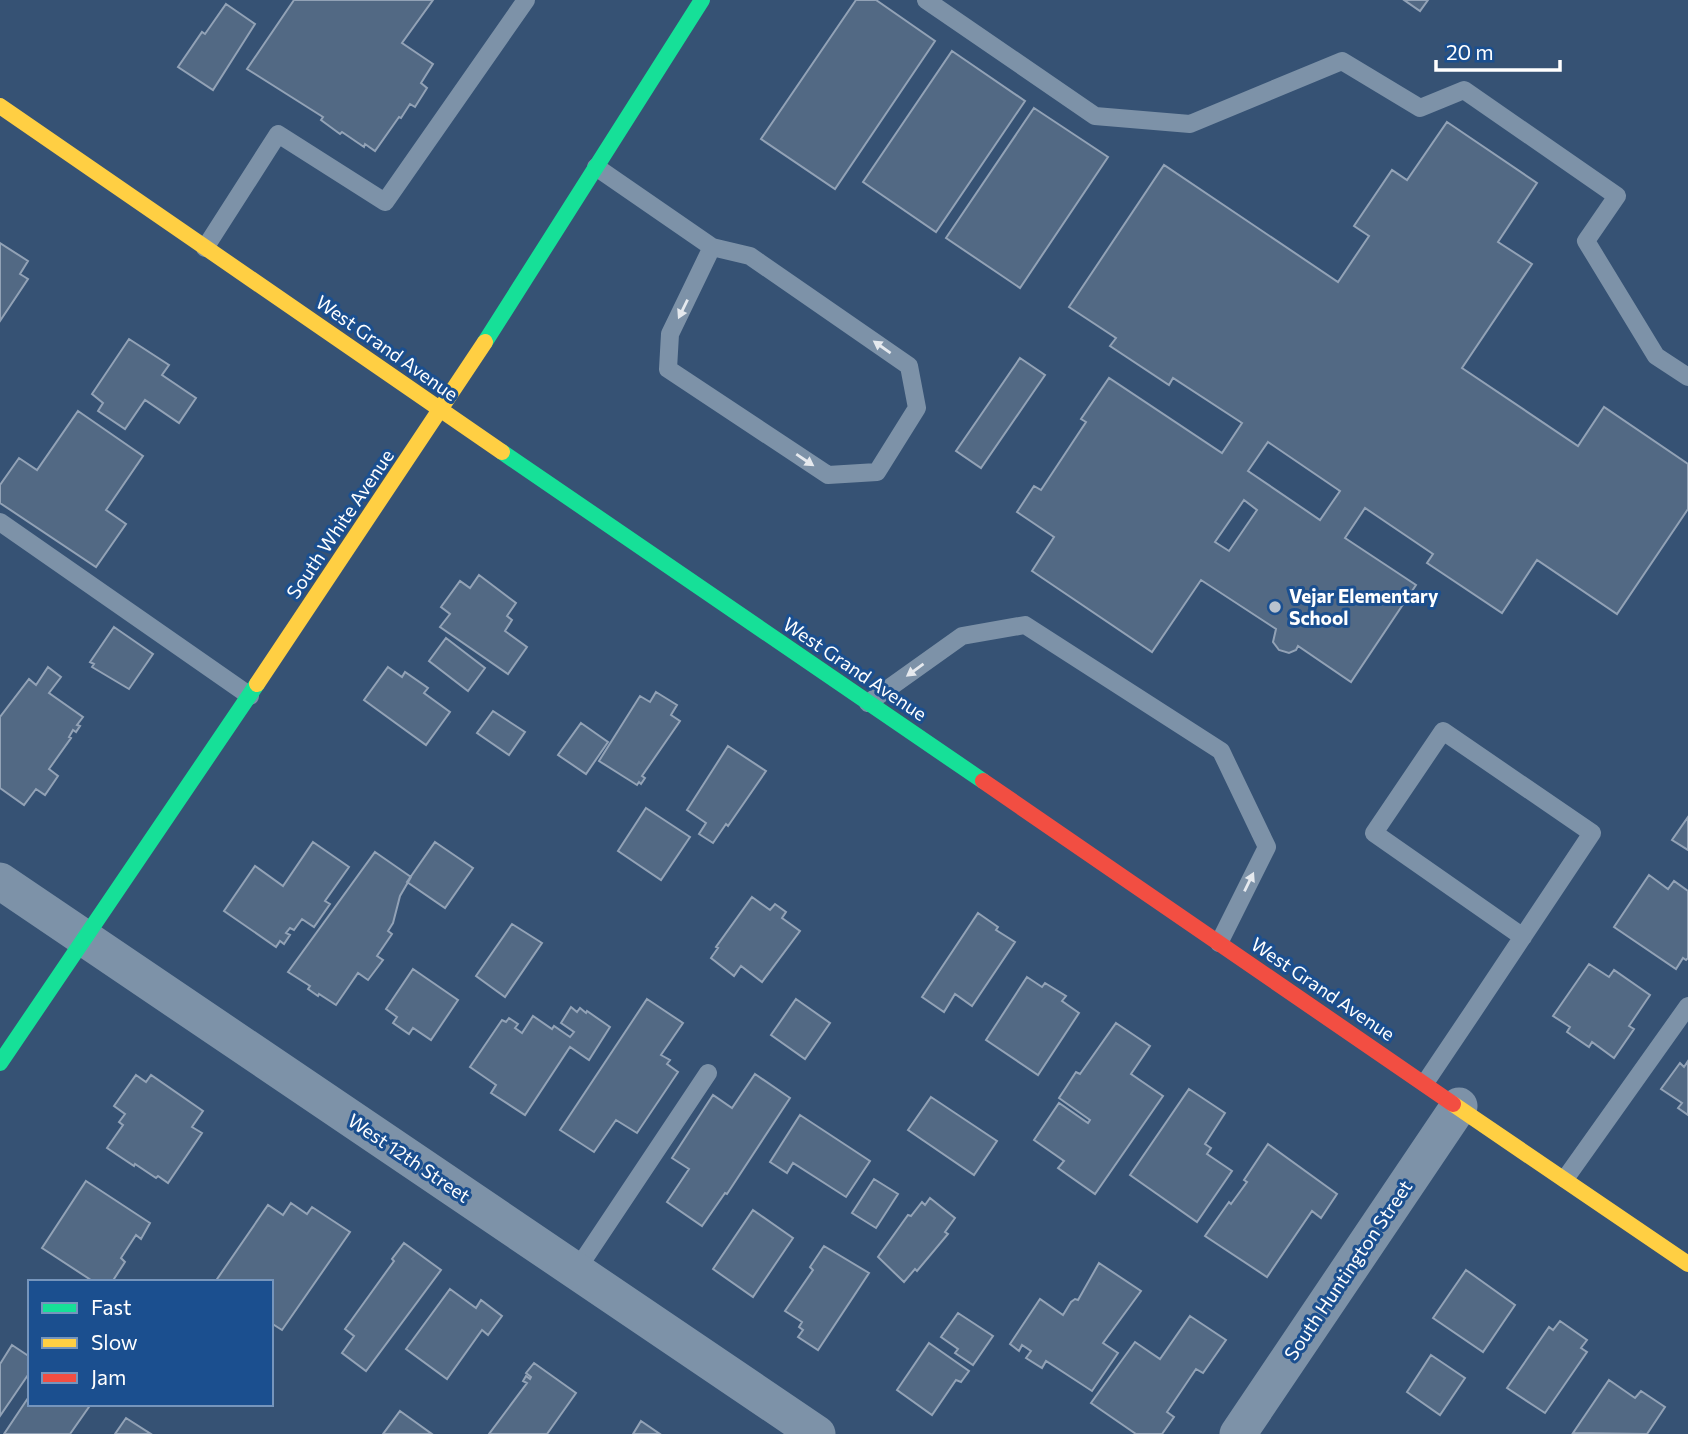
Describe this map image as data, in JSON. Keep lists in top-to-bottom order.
{
  "streets": {
    "street": [
      "West Grand Avenue",
      "South White Avenue",
      "West 12th Street",
      "South Huntington Street"
    ]
  },
  "crossings": [
    ["West Grand Avenue", "South White Avenue"],
    ["West Grand Avenue", "South Huntington Street"],
    ["South White Avenue", "West 12th Street"]
  ],
  "places": ["Vejar Elementary School"],
  "legend": ["Fast", "Slow", "Jam"],
  "scale_bar": "20 m"
}
